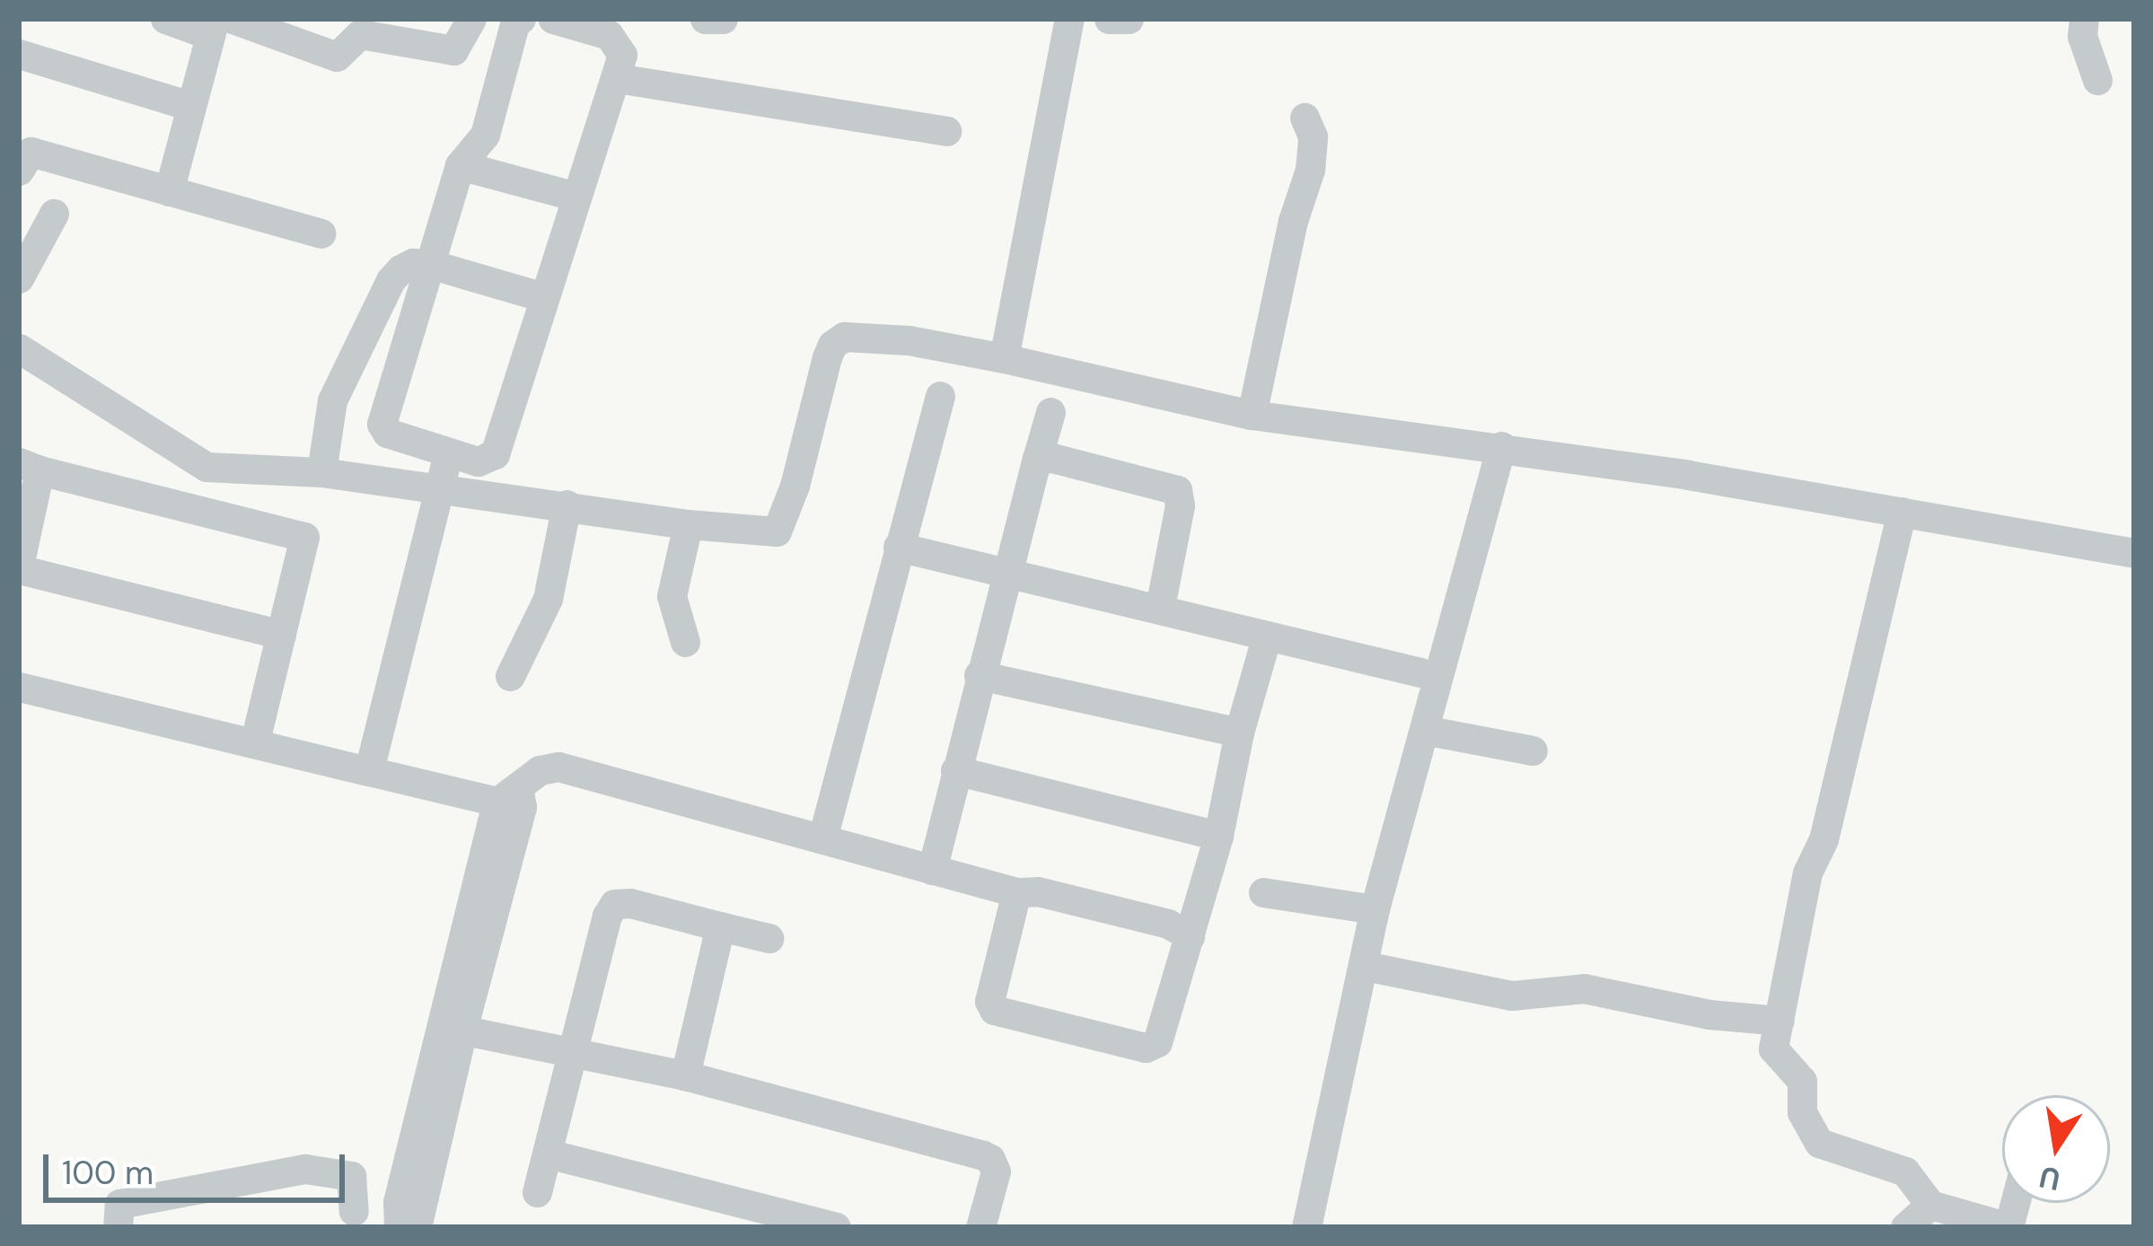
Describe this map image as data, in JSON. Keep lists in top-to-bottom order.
{
  "scale_bar": "100 m",
  "north": "bottom"
}
